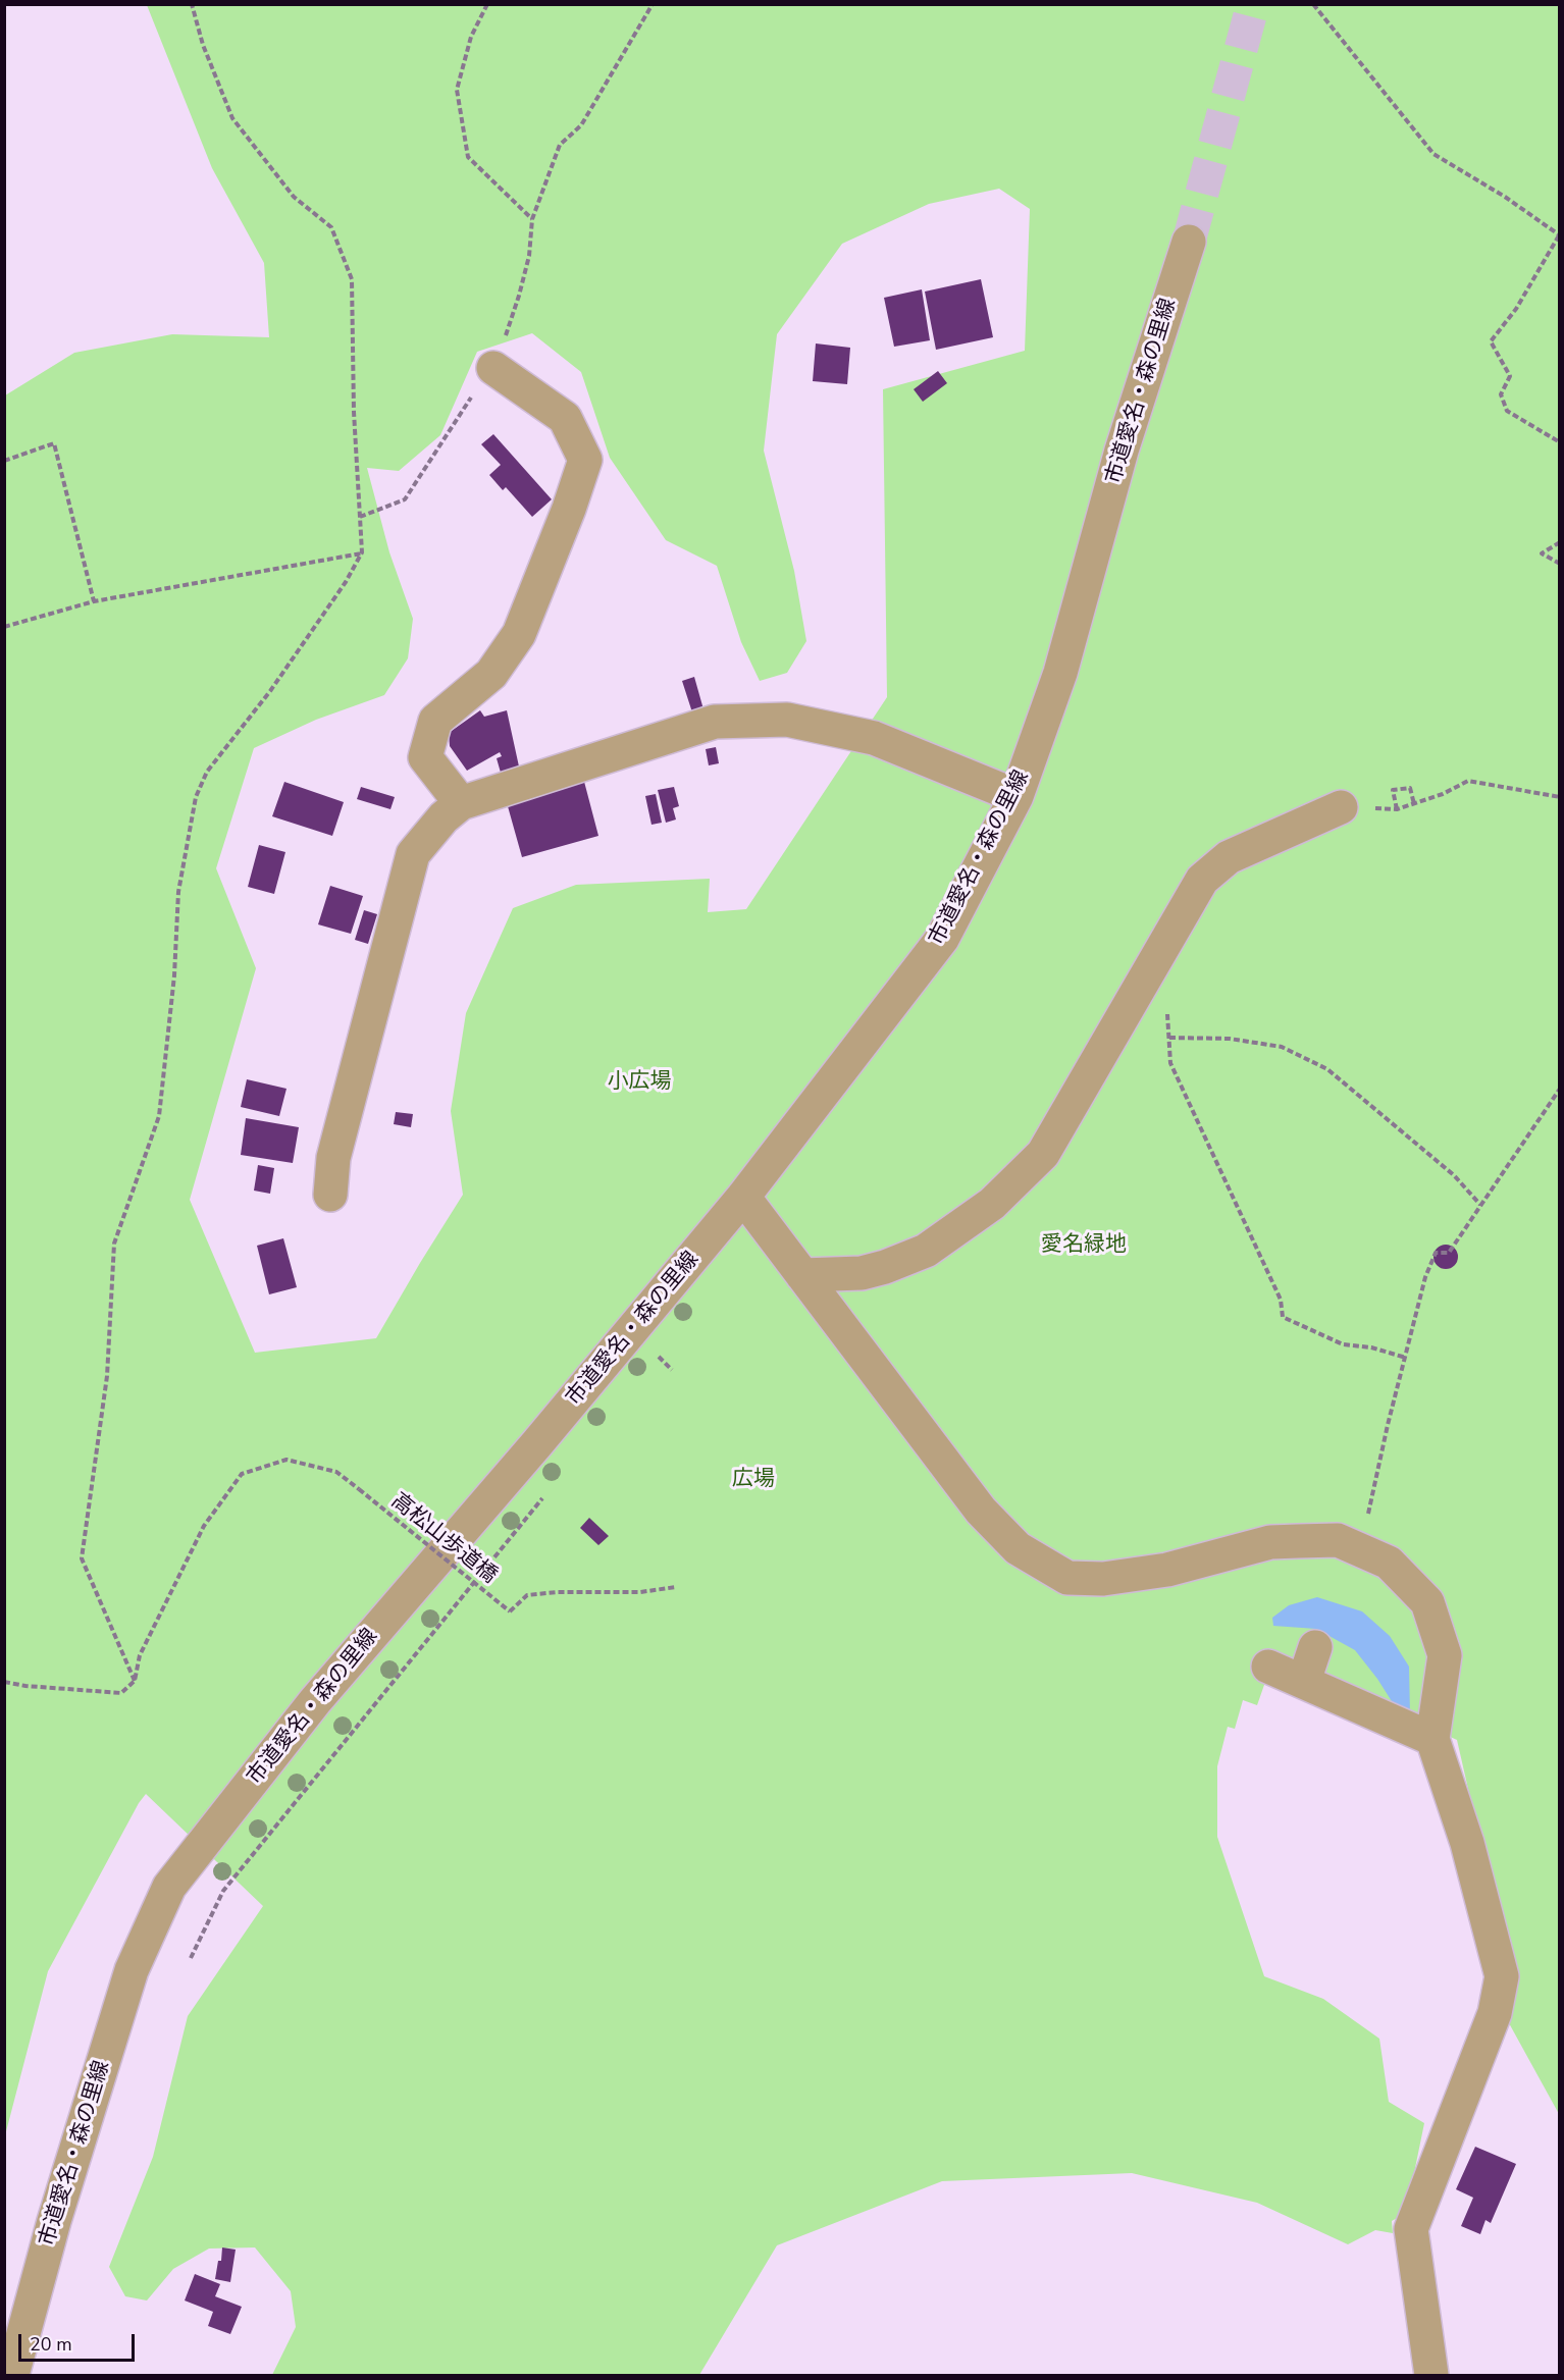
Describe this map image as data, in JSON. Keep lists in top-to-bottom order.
{
  "streets": {
    "street": ["市道愛名・森の里線"],
    "path": ["高松山歩道橋"]
  },
  "parks": ["小広場", "愛名緑地", "広場"],
  "scale_bar": "20 m"
}
